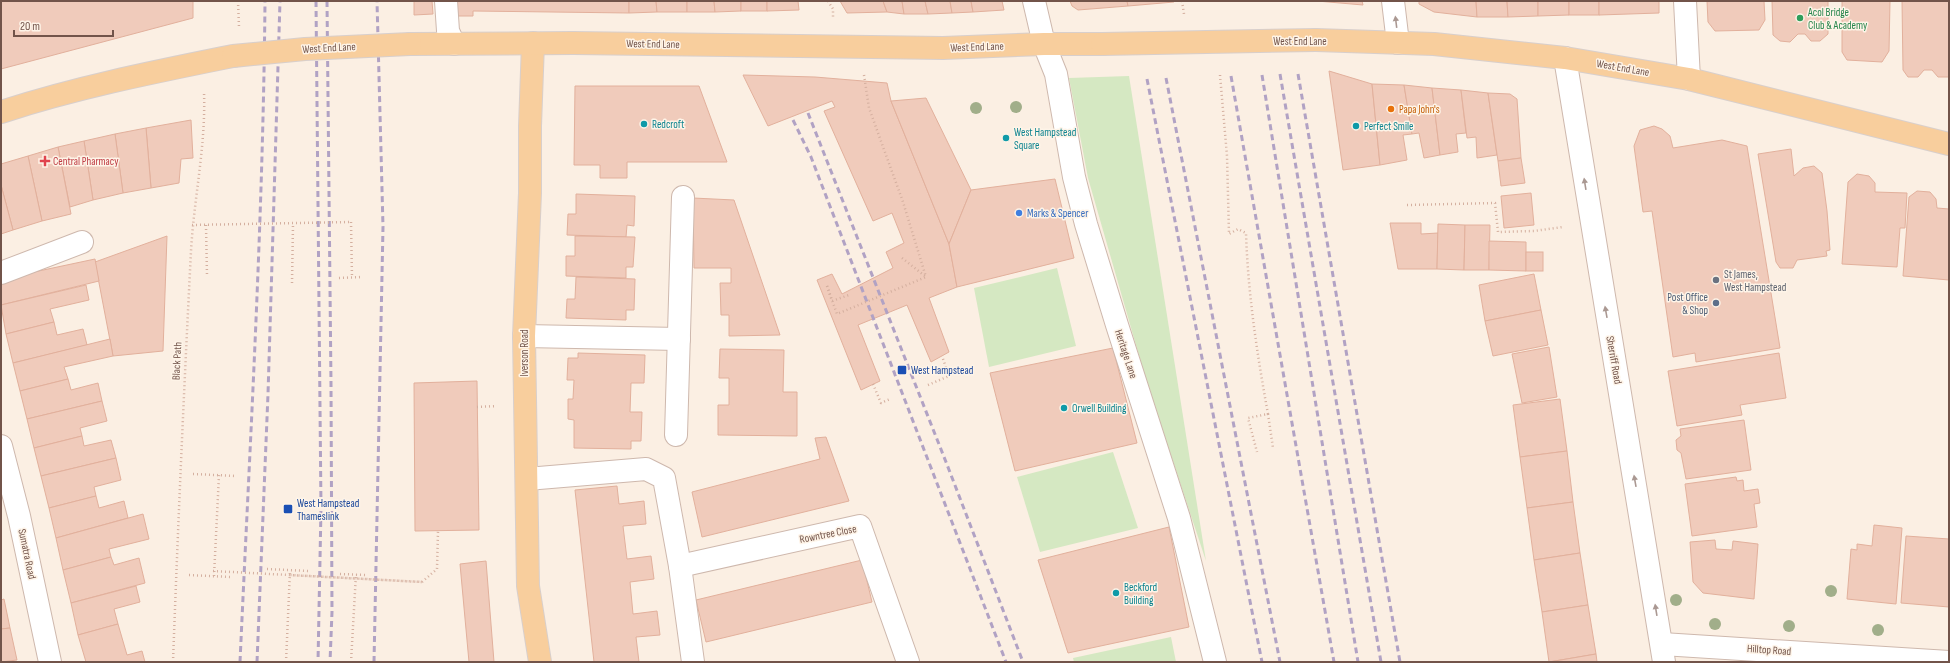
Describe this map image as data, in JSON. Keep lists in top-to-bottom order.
{
  "streets": {
    "main road": ["West End Lane", "Iverson Road"],
    "street": [
      "Heritage Lane",
      "Sherriff Road",
      "Rowntree Close",
      "Sumatra Road",
      "Hilltop Road"
    ],
    "path": ["Black Path"]
  },
  "crossings": [
    ["West End Lane", "Iverson Road"],
    ["West End Lane", "Heritage Lane"],
    ["West End Lane", "Sherriff Road"],
    ["West End Lane", "Black Path"],
    ["Sherriff Road", "Hilltop Road"]
  ],
  "one_way": ["Sherriff Road"],
  "places": {
    "other": [
      "Acol Bridge Club & Academy",
      "Papa John's",
      "Redcroft",
      "Perfect Smile",
      "West Hampstead Square",
      "Marks & Spencer",
      "St James, West Hampstead",
      "Post Office & Shop",
      "Orwell Building",
      "Beckford Building"
    ],
    "health": ["Central Pharmacy"],
    "transit": ["West Hampstead", "West Hampstead Thameslink"]
  },
  "scale_bar": "20 m"
}
